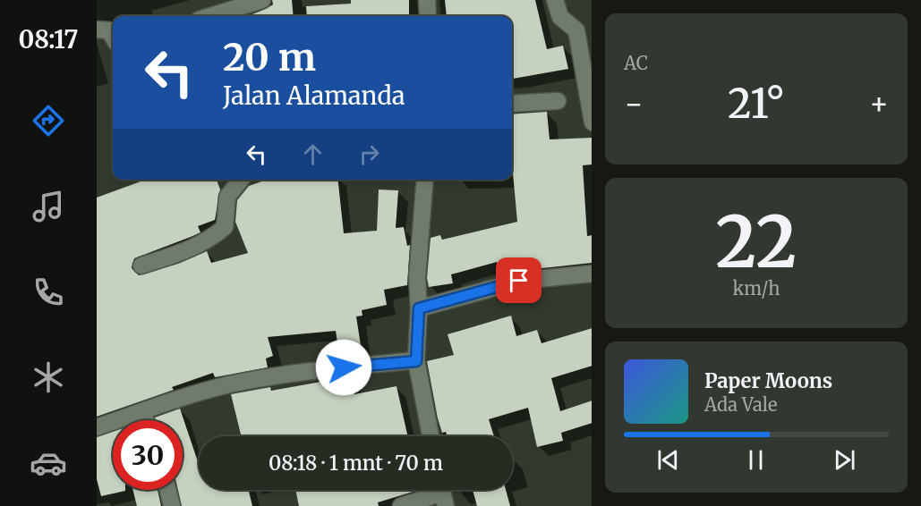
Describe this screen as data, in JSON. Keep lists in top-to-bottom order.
{
  "page": {
    "tabs": "08:17",
    "tile": [
      "AC",
      ["22", "km/h"]
    ],
    "turn": ["20 m", "Jalan Alamanda"],
    "heat": ["−", "21°", "+"],
    "song": ["Paper Moons", "Ada Vale"],
    "limit": "30",
    "trip": "08:18 · 1 mnt · 70 m"
  }
}
